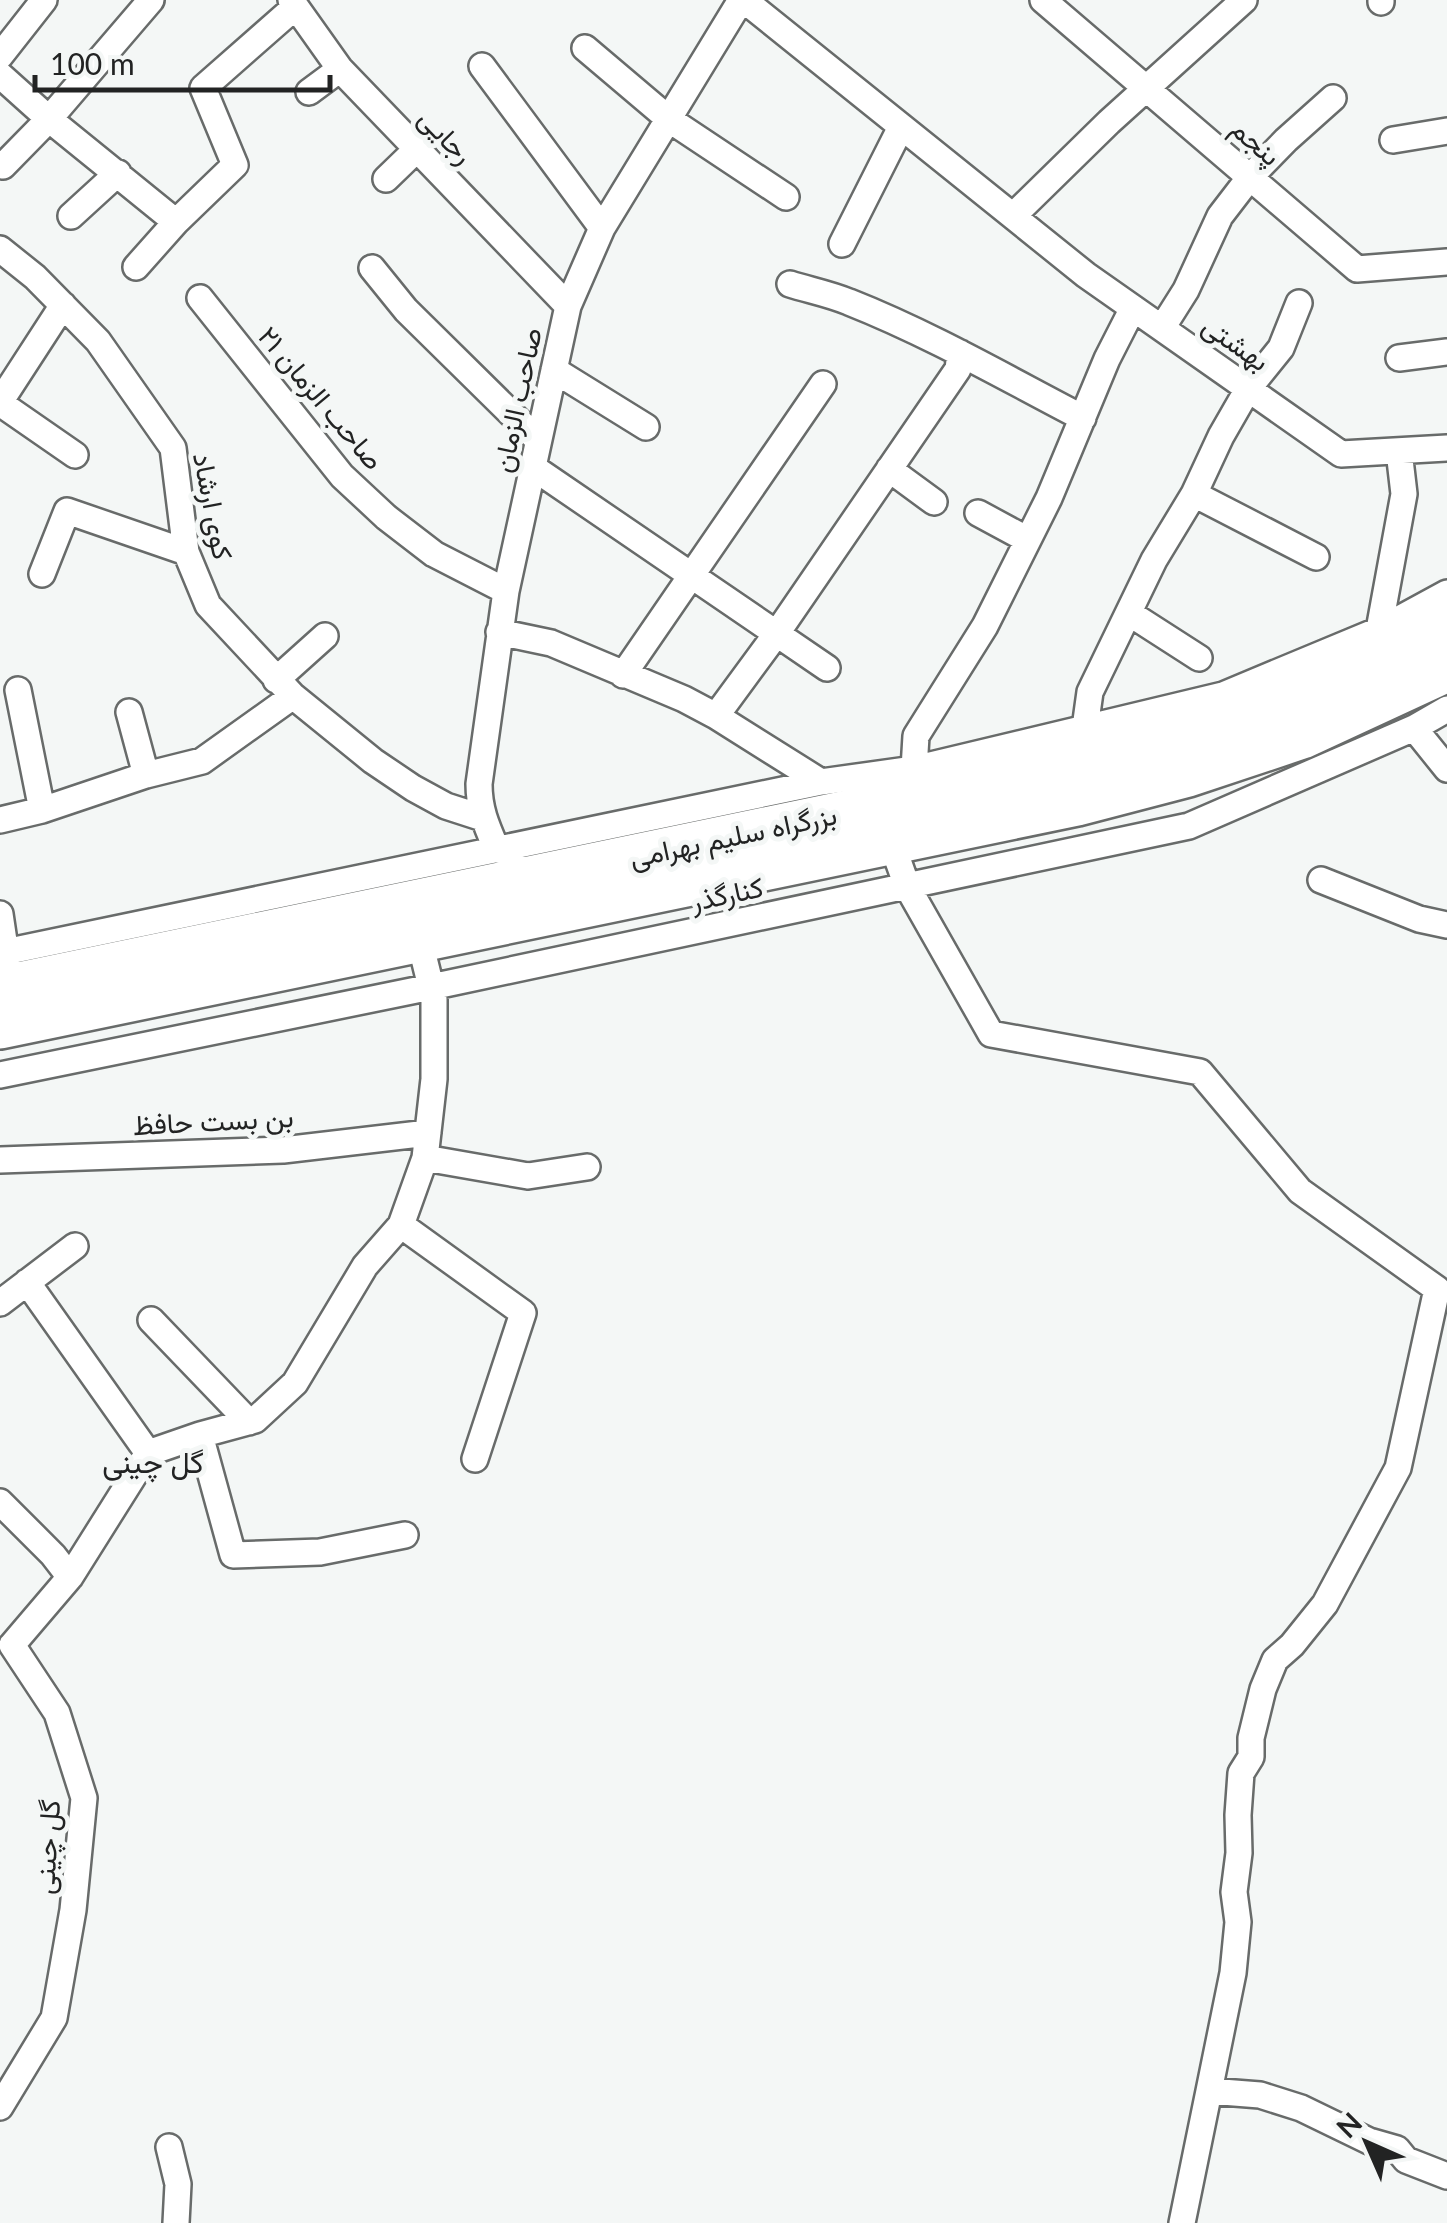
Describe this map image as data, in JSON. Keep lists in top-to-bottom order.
{
  "streets": {
    "highway": ["بزرگراه سلیم بهرامی"],
    "street": [
      "رجایی",
      "پنجم",
      "بهشتی",
      "صاحب الزمان ۲۱",
      "صاحب الزمان",
      "کوی ارشاد",
      "کنارگذر",
      "بن بست حافظ",
      "گل چینی"
    ]
  },
  "crossings": [
    ["رجایی", "صاحب الزمان"],
    ["بهشتی", "صاحب الزمان"],
    ["صاحب الزمان ۲۱", "صاحب الزمان"],
    ["صاحب الزمان", "کوی ارشاد"]
  ],
  "districts": ["گل چینی"],
  "scale_bar": "100 m",
  "north": "top left"
}
